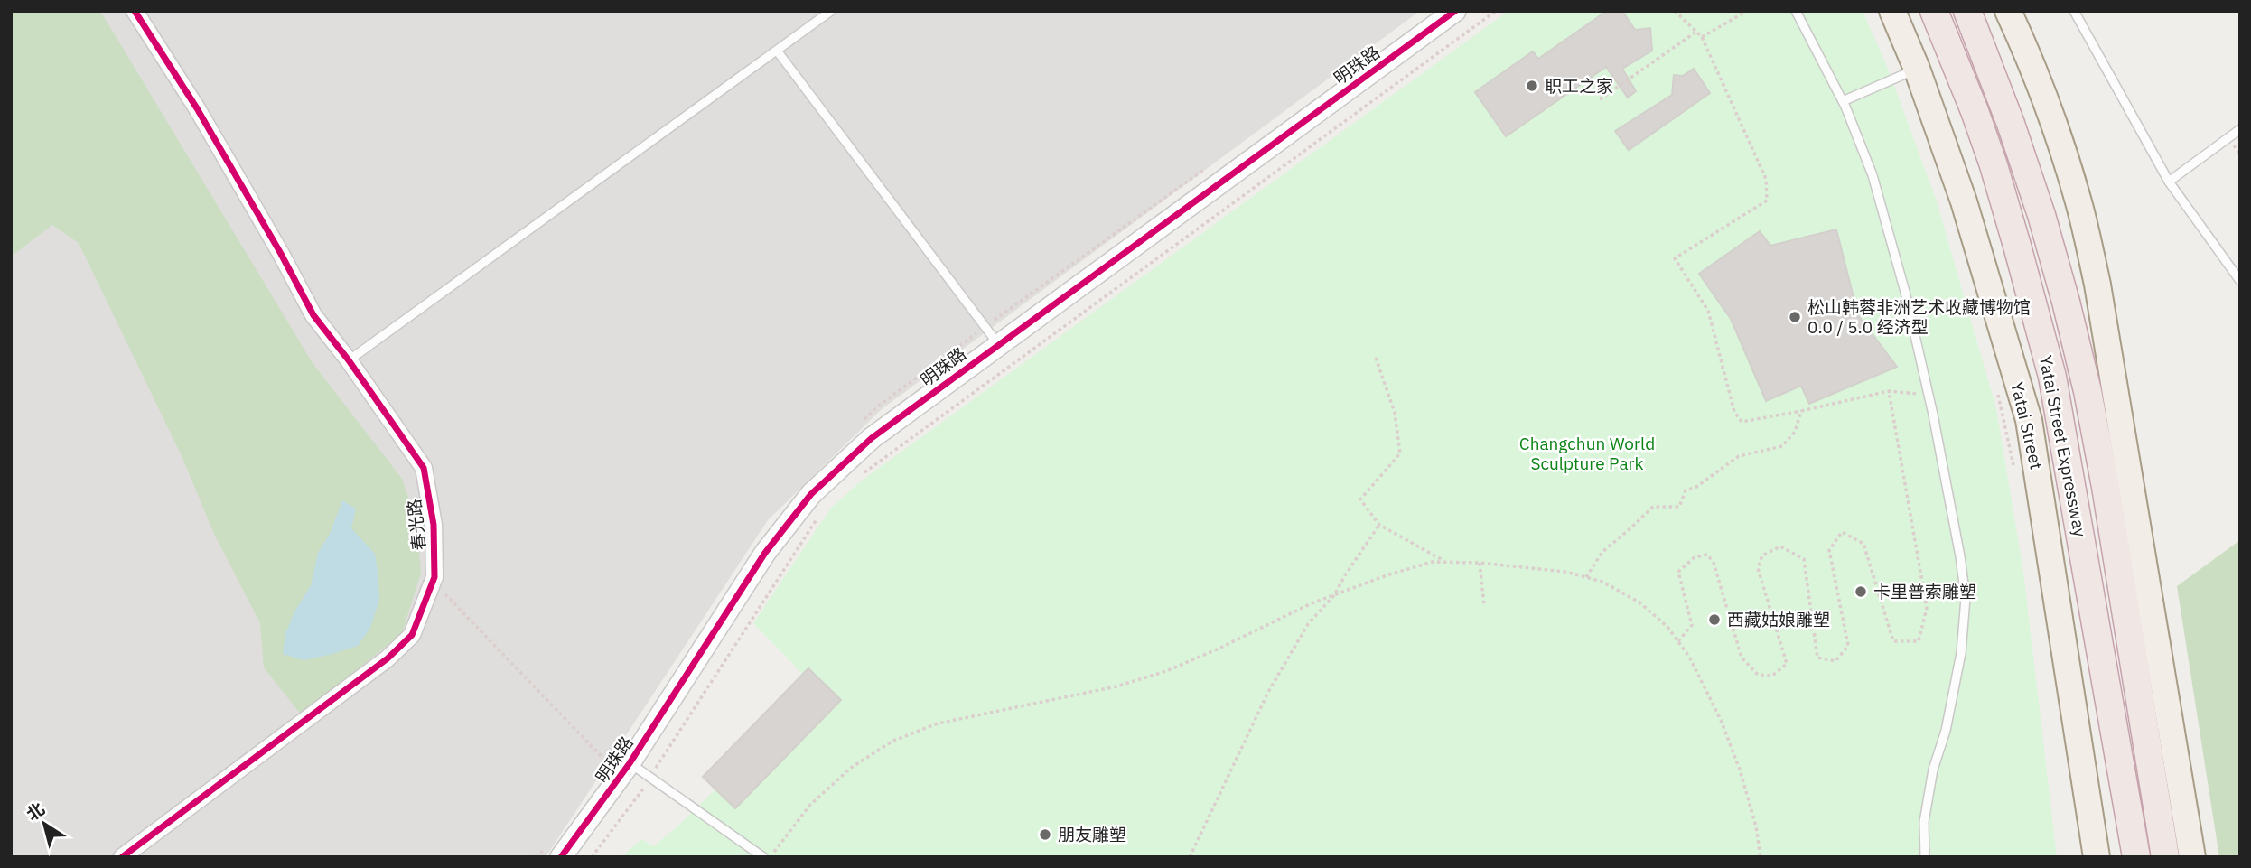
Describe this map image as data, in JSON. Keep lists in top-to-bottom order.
{
  "streets": {
    "highway": ["Yatai Street Expressway"],
    "main road": ["Yatai Street"],
    "street": ["明珠路", "春光路"]
  },
  "parks": ["Changchun World Sculpture Park"],
  "places": [
    "职工之家",
    "松山韩蓉非洲艺术收藏博物馆 0.0 / 5.0 经济型",
    "卡里普索雕塑",
    "西藏姑娘雕塑",
    "朋友雕塑"
  ],
  "north": "top left"
}
